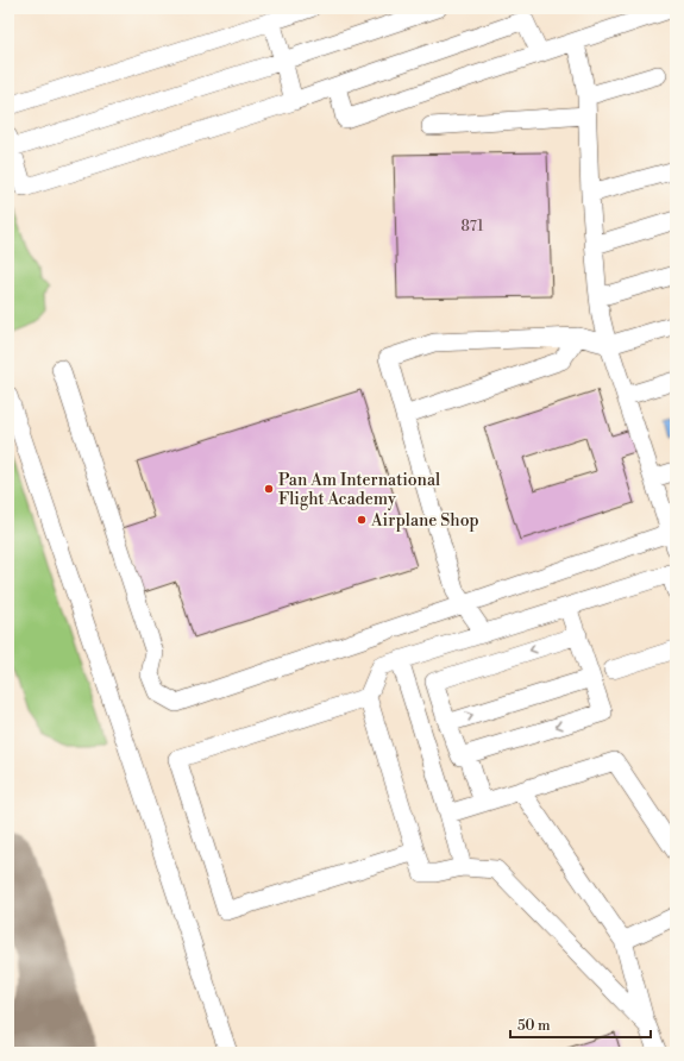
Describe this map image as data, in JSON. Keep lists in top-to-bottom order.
{
  "places": ["Pan Am International Flight Academy", "Airplane Shop"],
  "house_numbers": ["871"],
  "scale_bar": "50 m"
}
